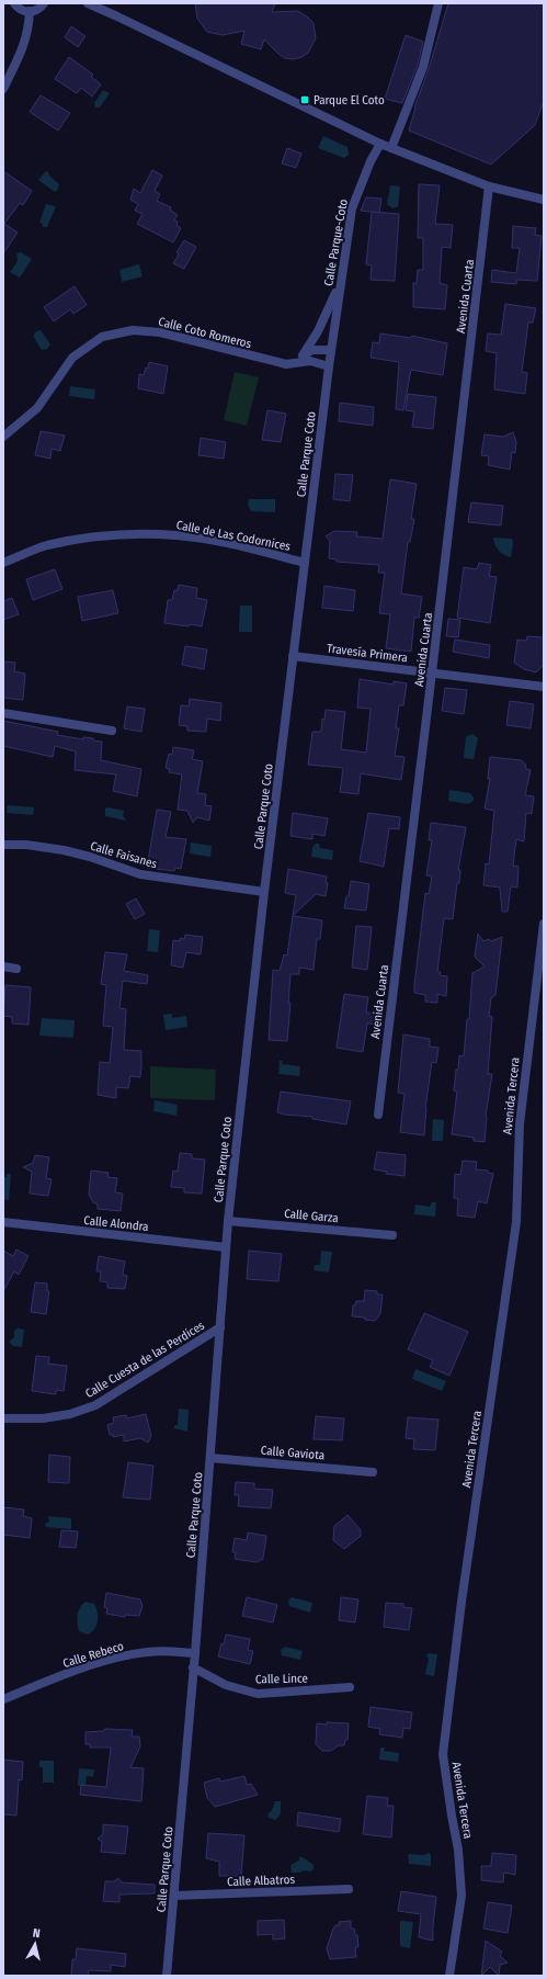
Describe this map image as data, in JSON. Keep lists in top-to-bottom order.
{
  "streets": {
    "street": [
      "Calle Parque-Coto",
      "Avenida Cuarta",
      "Calle Coto Romeros",
      "Calle Parque Coto",
      "Calle de Las Codornices",
      "Travesía Primera",
      "Calle Faisanes",
      "Avenida Tercera",
      "Calle Garza",
      "Calle Alondra",
      "Calle Cuesta de las Perdices",
      "Calle Gaviota",
      "Calle Rebeco",
      "Calle Lince",
      "Calle Albatros"
    ]
  },
  "crossings": [
    ["Calle Parque-Coto", "Calle Parque Coto"],
    ["Avenida Cuarta", "Travesía Primera"],
    ["Calle Parque Coto", "Calle de Las Codornices"],
    ["Calle Parque Coto", "Travesía Primera"],
    ["Calle Parque Coto", "Calle Faisanes"],
    ["Calle Parque Coto", "Calle Garza"],
    ["Calle Parque Coto", "Calle Alondra"],
    ["Calle Parque Coto", "Calle Cuesta de las Perdices"],
    ["Calle Parque Coto", "Calle Gaviota"],
    ["Calle Parque Coto", "Calle Rebeco"],
    ["Calle Parque Coto", "Calle Lince"],
    ["Calle Parque Coto", "Calle Albatros"]
  ],
  "places": {
    "transit": ["Parque El Coto"]
  },
  "north": "top"
}
